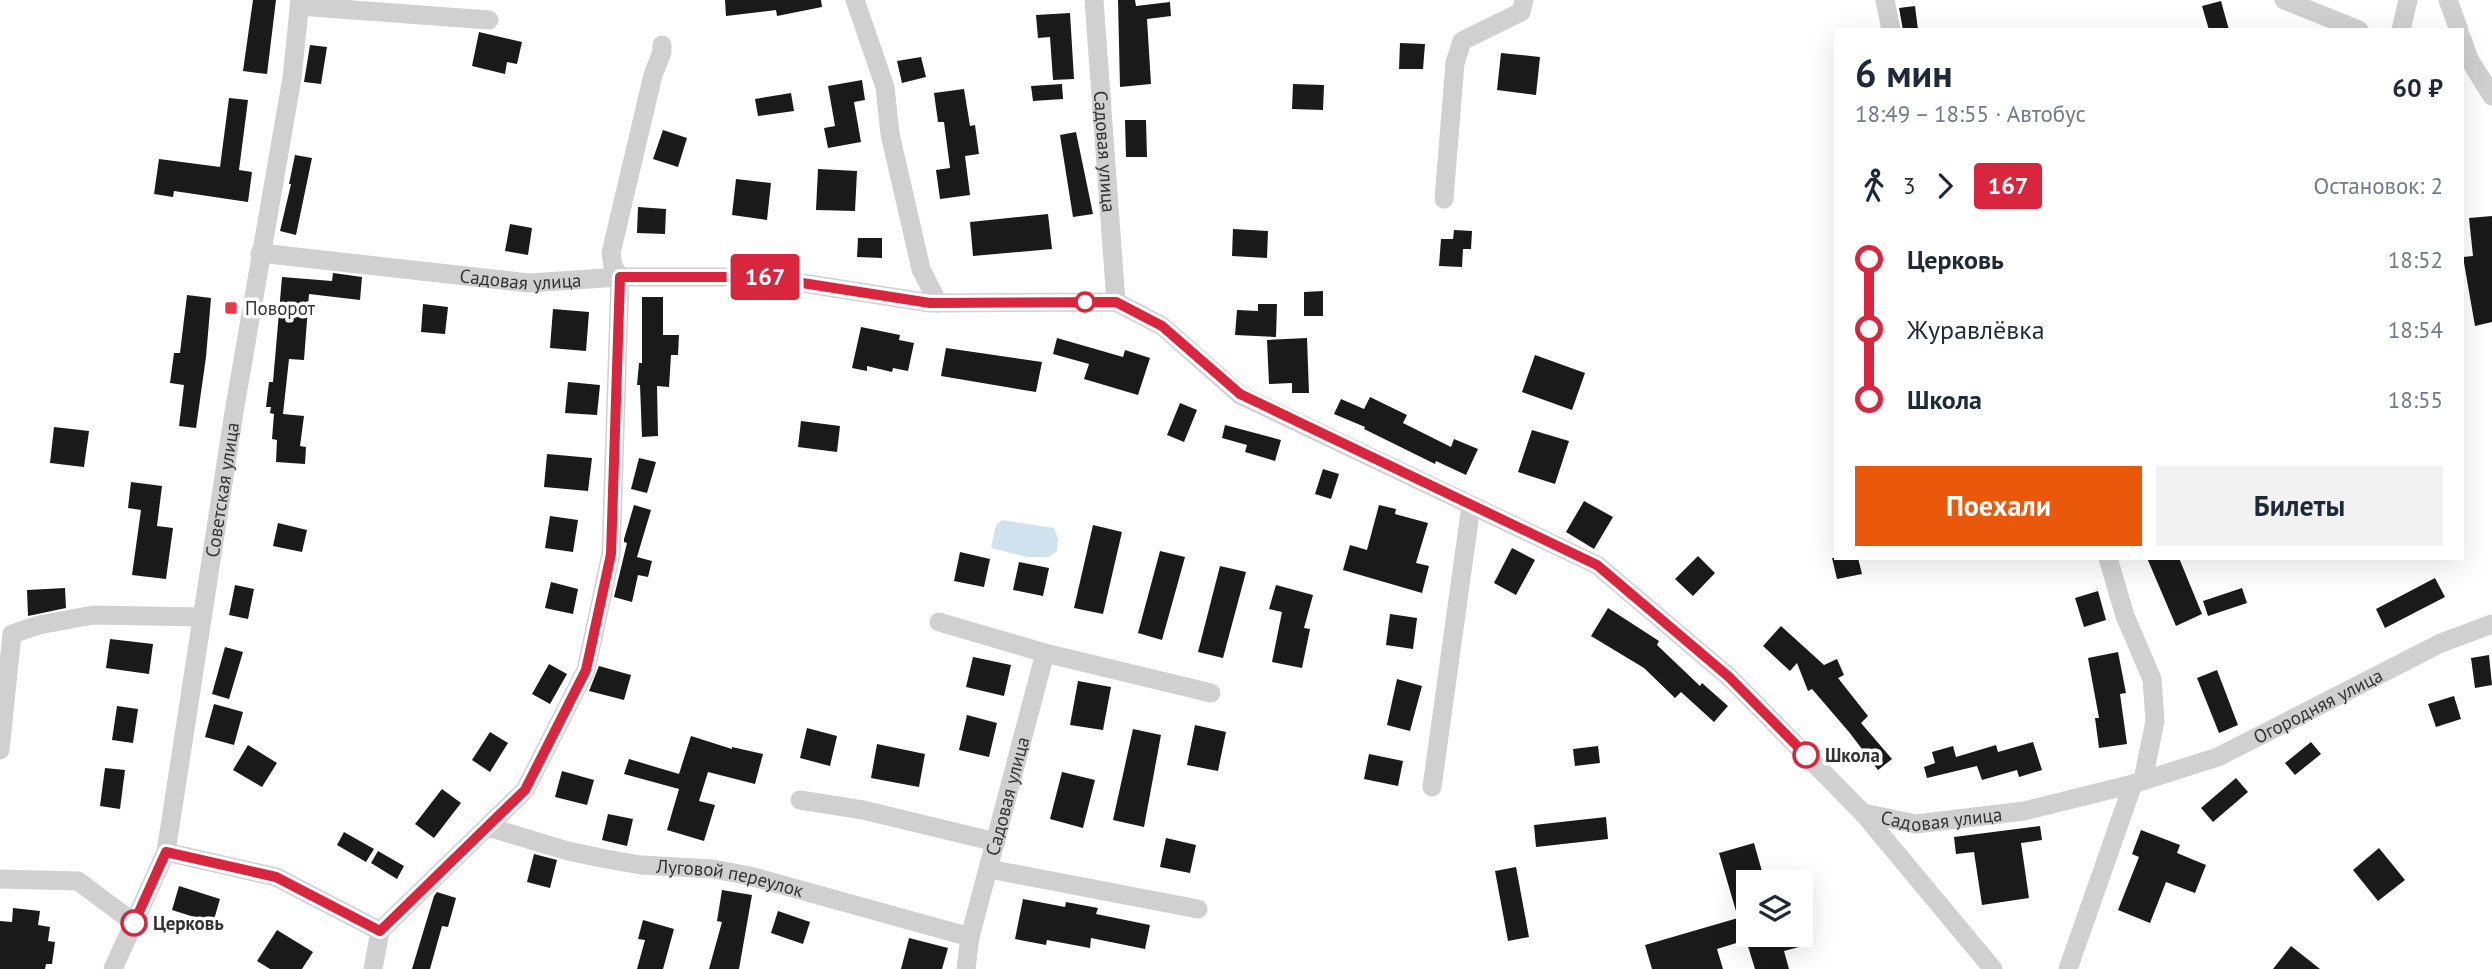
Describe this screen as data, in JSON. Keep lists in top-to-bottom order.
{
  "streets": {
    "street": [
      "Садовая улица",
      "Советская улица",
      "Огородняя улица",
      "Луговой переулок"
    ]
  },
  "crossings": [
    ["Садовая улица", "Советская улица"],
    ["Садовая улица", "Огородняя улица"],
    ["Садовая улица", "Луговой переулок"]
  ],
  "places": {
    "transit": ["Поворот"],
    "other": ["Школа", "Церковь"]
  },
  "lines": ["bus line 167"],
  "page": {
    "on_map": "167",
    "heading": ["6 мин", "18:49 – 18:55 · Автобус", "60 ₽"],
    "legs": ["3", "167", "Остановок: 2"],
    "list": [
      {
        "name": "Церковь",
        "value": "18:52"
      },
      {
        "name": "Журавлёвка",
        "value": "18:54"
      },
      {
        "name": "Школа",
        "value": "18:55"
      }
    ],
    "buttons": ["Поехали", "Билеты"]
  }
}
